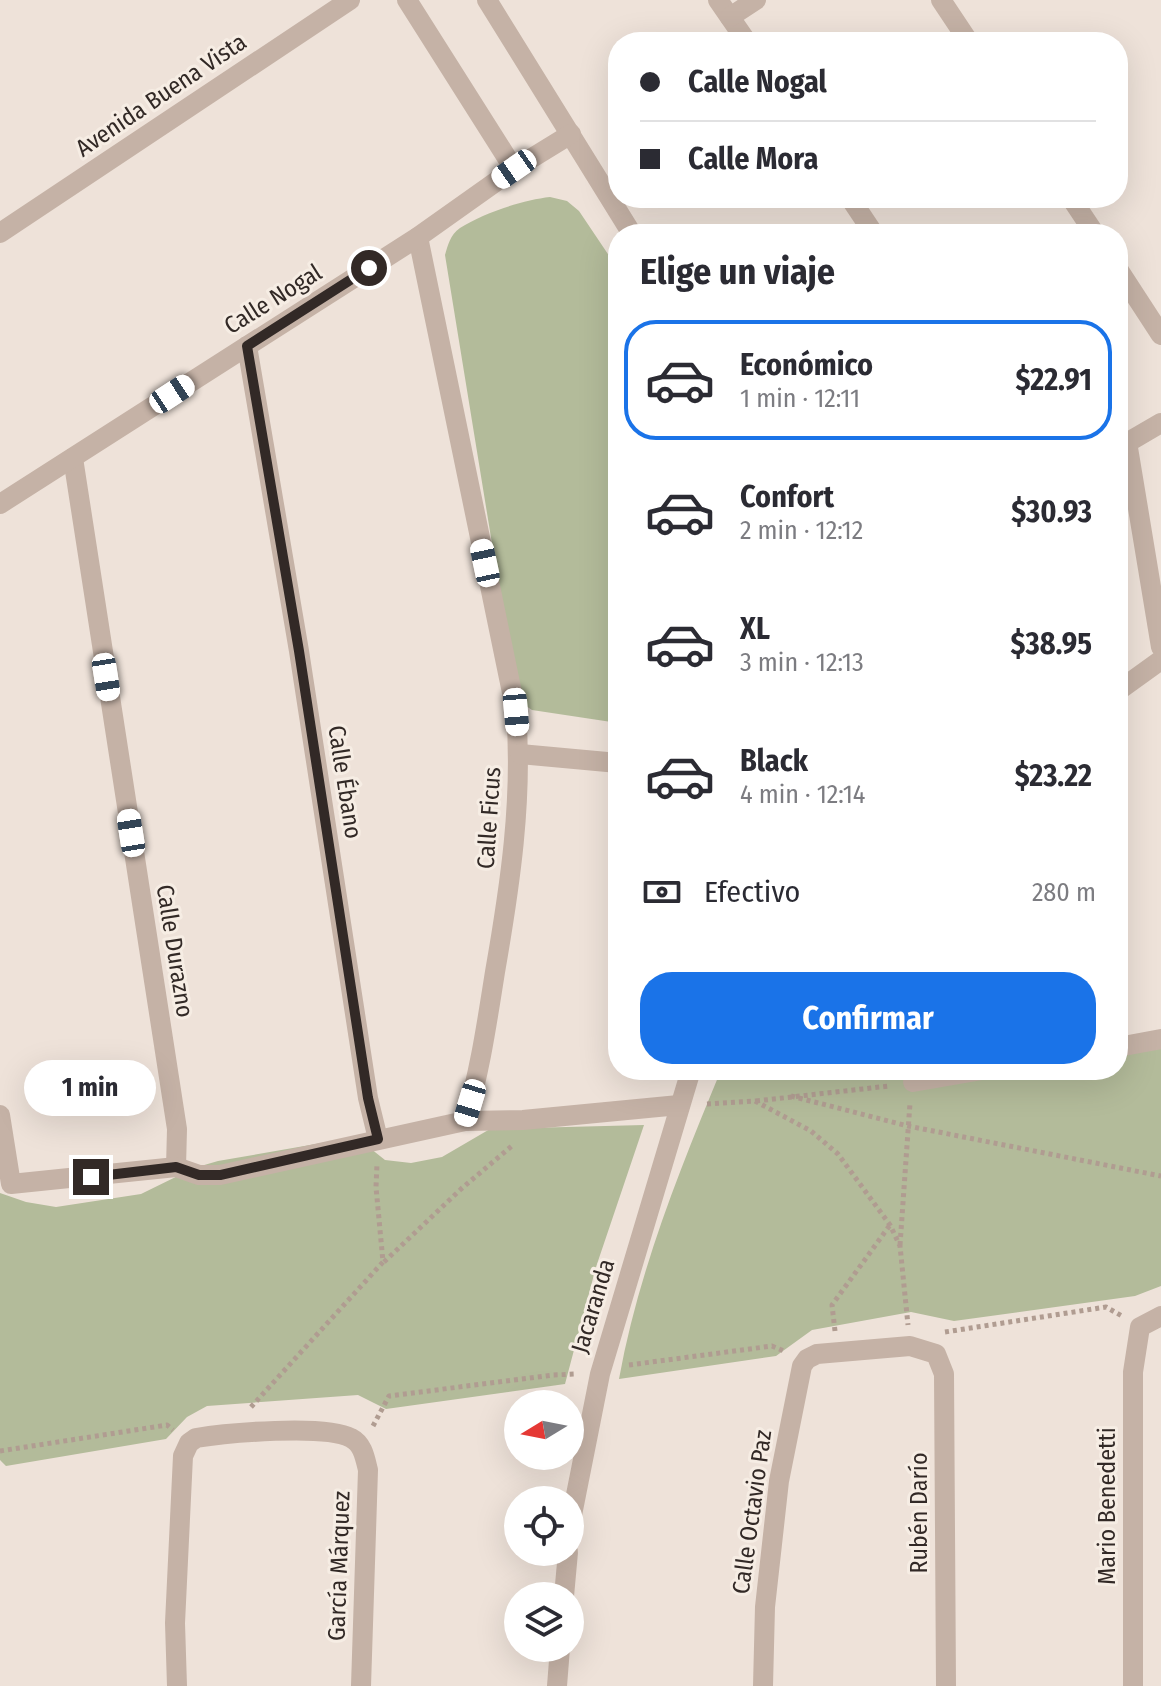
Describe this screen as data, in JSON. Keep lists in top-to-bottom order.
{
  "streets": {
    "street": [
      "Avenida Buena Vista",
      "Calle Nogal",
      "Calle Ébano",
      "Calle Ficus",
      "Calle Durazno",
      "Jacaranda",
      "Mario Benedetti",
      "Calle Octavio Paz",
      "Rubén Darío",
      "García Márquez"
    ]
  },
  "crossings": [
    ["Calle Nogal", "Calle Ébano"],
    ["Calle Nogal", "Calle Ficus"],
    ["Calle Nogal", "Calle Durazno"]
  ],
  "north": "left",
  "page": {
    "banner": ["Calle Nogal", "Calle Mora"],
    "heading": "Elige un viaje",
    "list": [
      {
        "name": "Económico",
        "note": "1 min · 12:11",
        "value": "$22.91"
      },
      {
        "name": "Confort",
        "note": "2 min · 12:12",
        "value": "$30.93"
      },
      {
        "name": "XL",
        "note": "3 min · 12:13",
        "value": "$38.95"
      },
      {
        "name": "Black",
        "note": "4 min · 12:14",
        "value": "$23.22"
      }
    ],
    "pay": ["Efectivo", "280 m"],
    "buttons": "Confirmar",
    "bubble": "1 min"
  }
}
